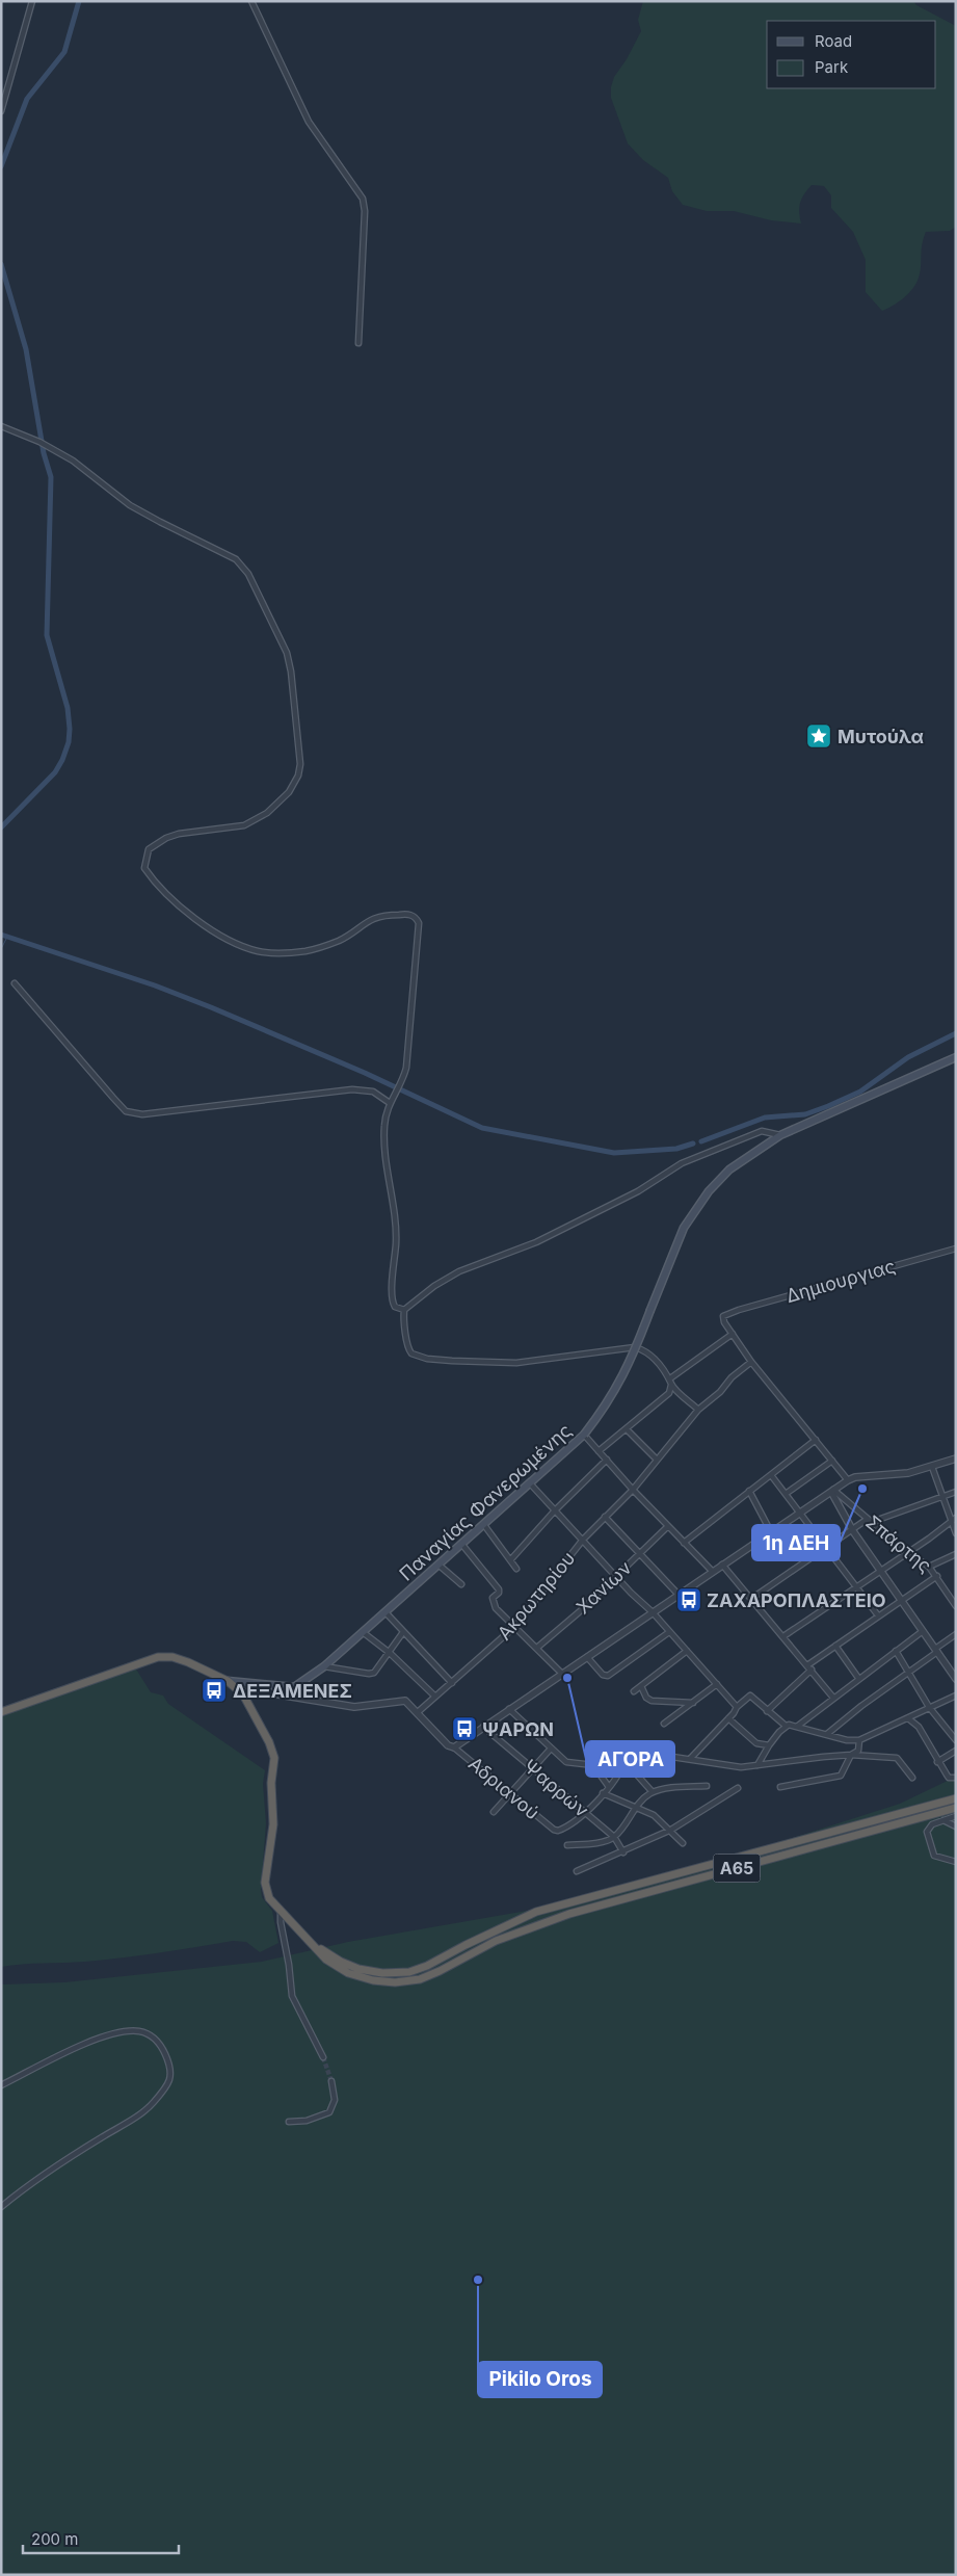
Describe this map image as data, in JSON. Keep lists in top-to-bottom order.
{
  "streets": {
    "highway": ["Α65"],
    "main road": ["Παναγίας Φανερωμένης"],
    "street": [
      "Δημιουργιας",
      "Σπάρτης",
      "Χανίων",
      "Ακρωτηρίου",
      "Αδριανού",
      "Ψαρρών"
    ]
  },
  "crossings": [
    ["Αδριανού", "Ψαρρών"]
  ],
  "places": {
    "place": ["Μυτούλα"],
    "other": ["1η ΔΕΗ", "ΑΓΟΡΑ", "Pikilo Oros"],
    "bus stop": ["ΖΑΧΑΡΟΠΛΑΣΤΕΙΟ", "ΔΕΞΑΜΕΝΕΣ", "ΨΑΡΩΝ"]
  },
  "legend": ["Road", "Park"],
  "scale_bar": "200 m"
}
